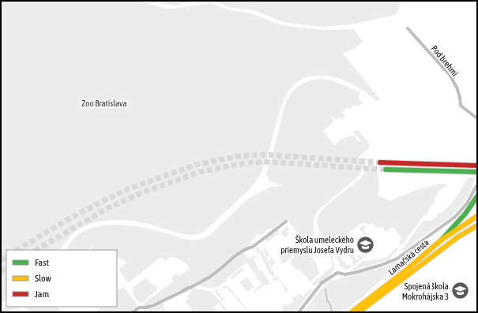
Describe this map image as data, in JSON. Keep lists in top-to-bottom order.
{
  "streets": {
    "main road": ["Lamačská cesta"],
    "street": ["Pod brehmi"]
  },
  "parks": ["Zoo Bratislava"],
  "places": {
    "school or university": ["Škola umeleckého priemyslu Josefa Vydru", "Spojená škola Mokrohájska 3"]
  },
  "legend": ["Fast", "Slow", "Jam"]
}
